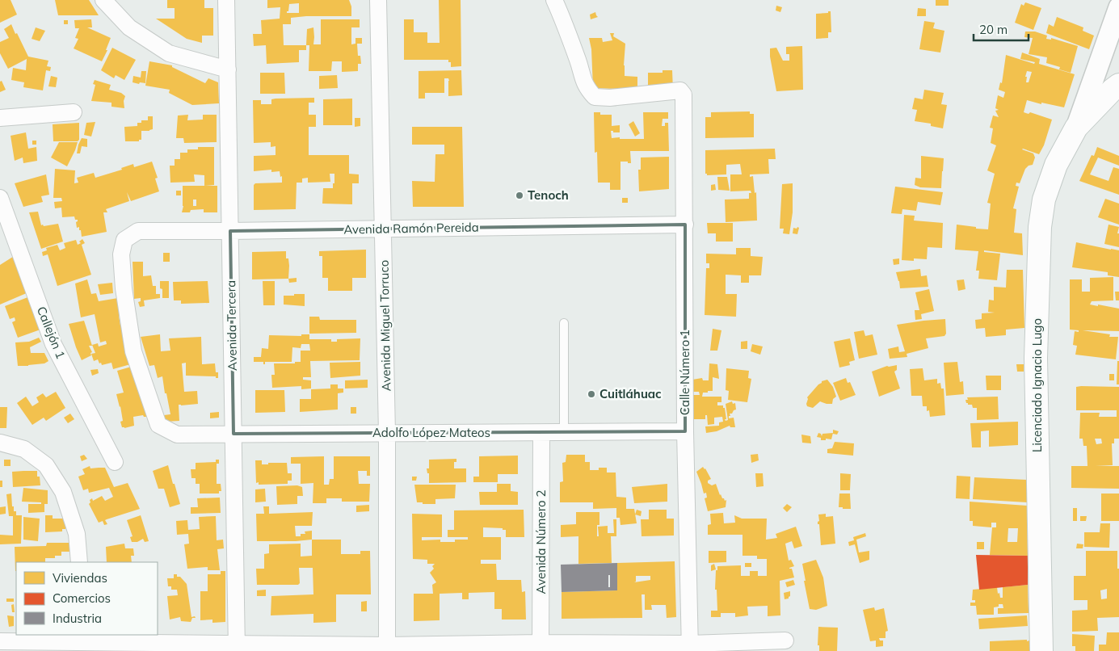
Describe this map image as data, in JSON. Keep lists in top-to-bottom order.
{
  "streets": {
    "main road": ["Licenciado Ignacio Lugo"],
    "street": [
      "Avenida Ramón Pereida",
      "Avenida Tercera",
      "Avenida Miguel Torruco",
      "Callejón 1",
      "Calle Número 1",
      "Adolfo López Mateos",
      "Avenida Número 2"
    ]
  },
  "crossings": [
    ["Avenida Ramón Pereida", "Avenida Tercera"],
    ["Avenida Ramón Pereida", "Avenida Miguel Torruco"],
    ["Avenida Ramón Pereida", "Calle Número 1"],
    ["Avenida Ramón Pereida", "Adolfo López Mateos"],
    ["Avenida Tercera", "Adolfo López Mateos"],
    ["Avenida Miguel Torruco", "Adolfo López Mateos"],
    ["Calle Número 1", "Adolfo López Mateos"],
    ["Adolfo López Mateos", "Avenida Número 2"]
  ],
  "places": ["Tenoch", "Cuitláhuac"],
  "legend": ["Viviendas", "Comercios", "Industria"],
  "scale_bar": "20 m"
}
